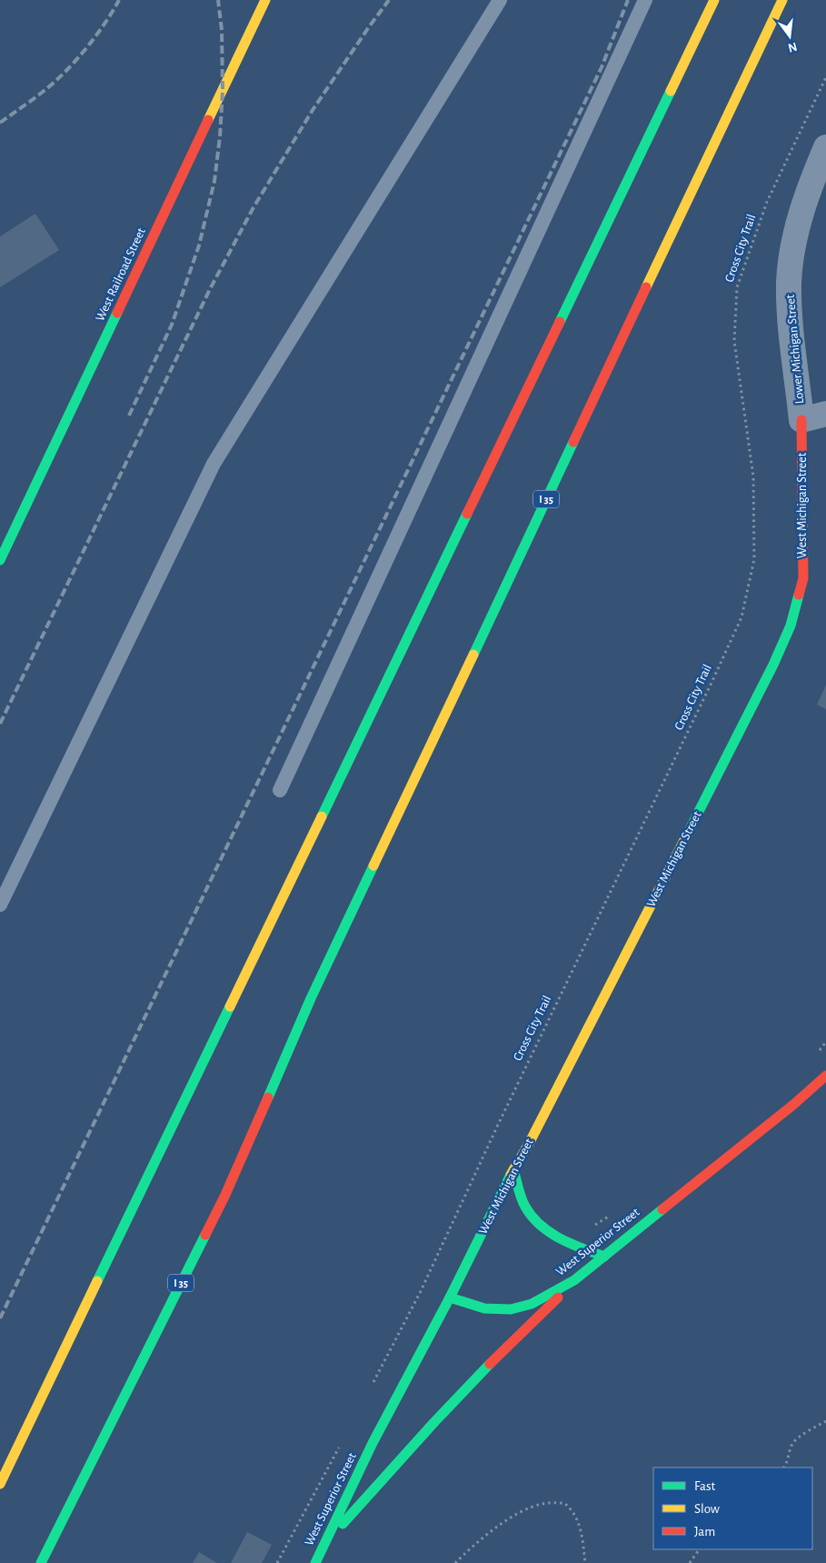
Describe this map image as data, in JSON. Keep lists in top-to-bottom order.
{
  "streets": {
    "main road": [
      "West Railroad Street",
      "I 35",
      "West Michigan Street",
      "West Superior Street"
    ],
    "street": ["Lower Michigan Street"],
    "path": ["Cross City Trail"]
  },
  "crossings": [
    ["Lower Michigan Street", "West Michigan Street"],
    ["West Michigan Street", "West Superior Street"]
  ],
  "legend": ["Fast", "Slow", "Jam"],
  "north": "bottom"
}
